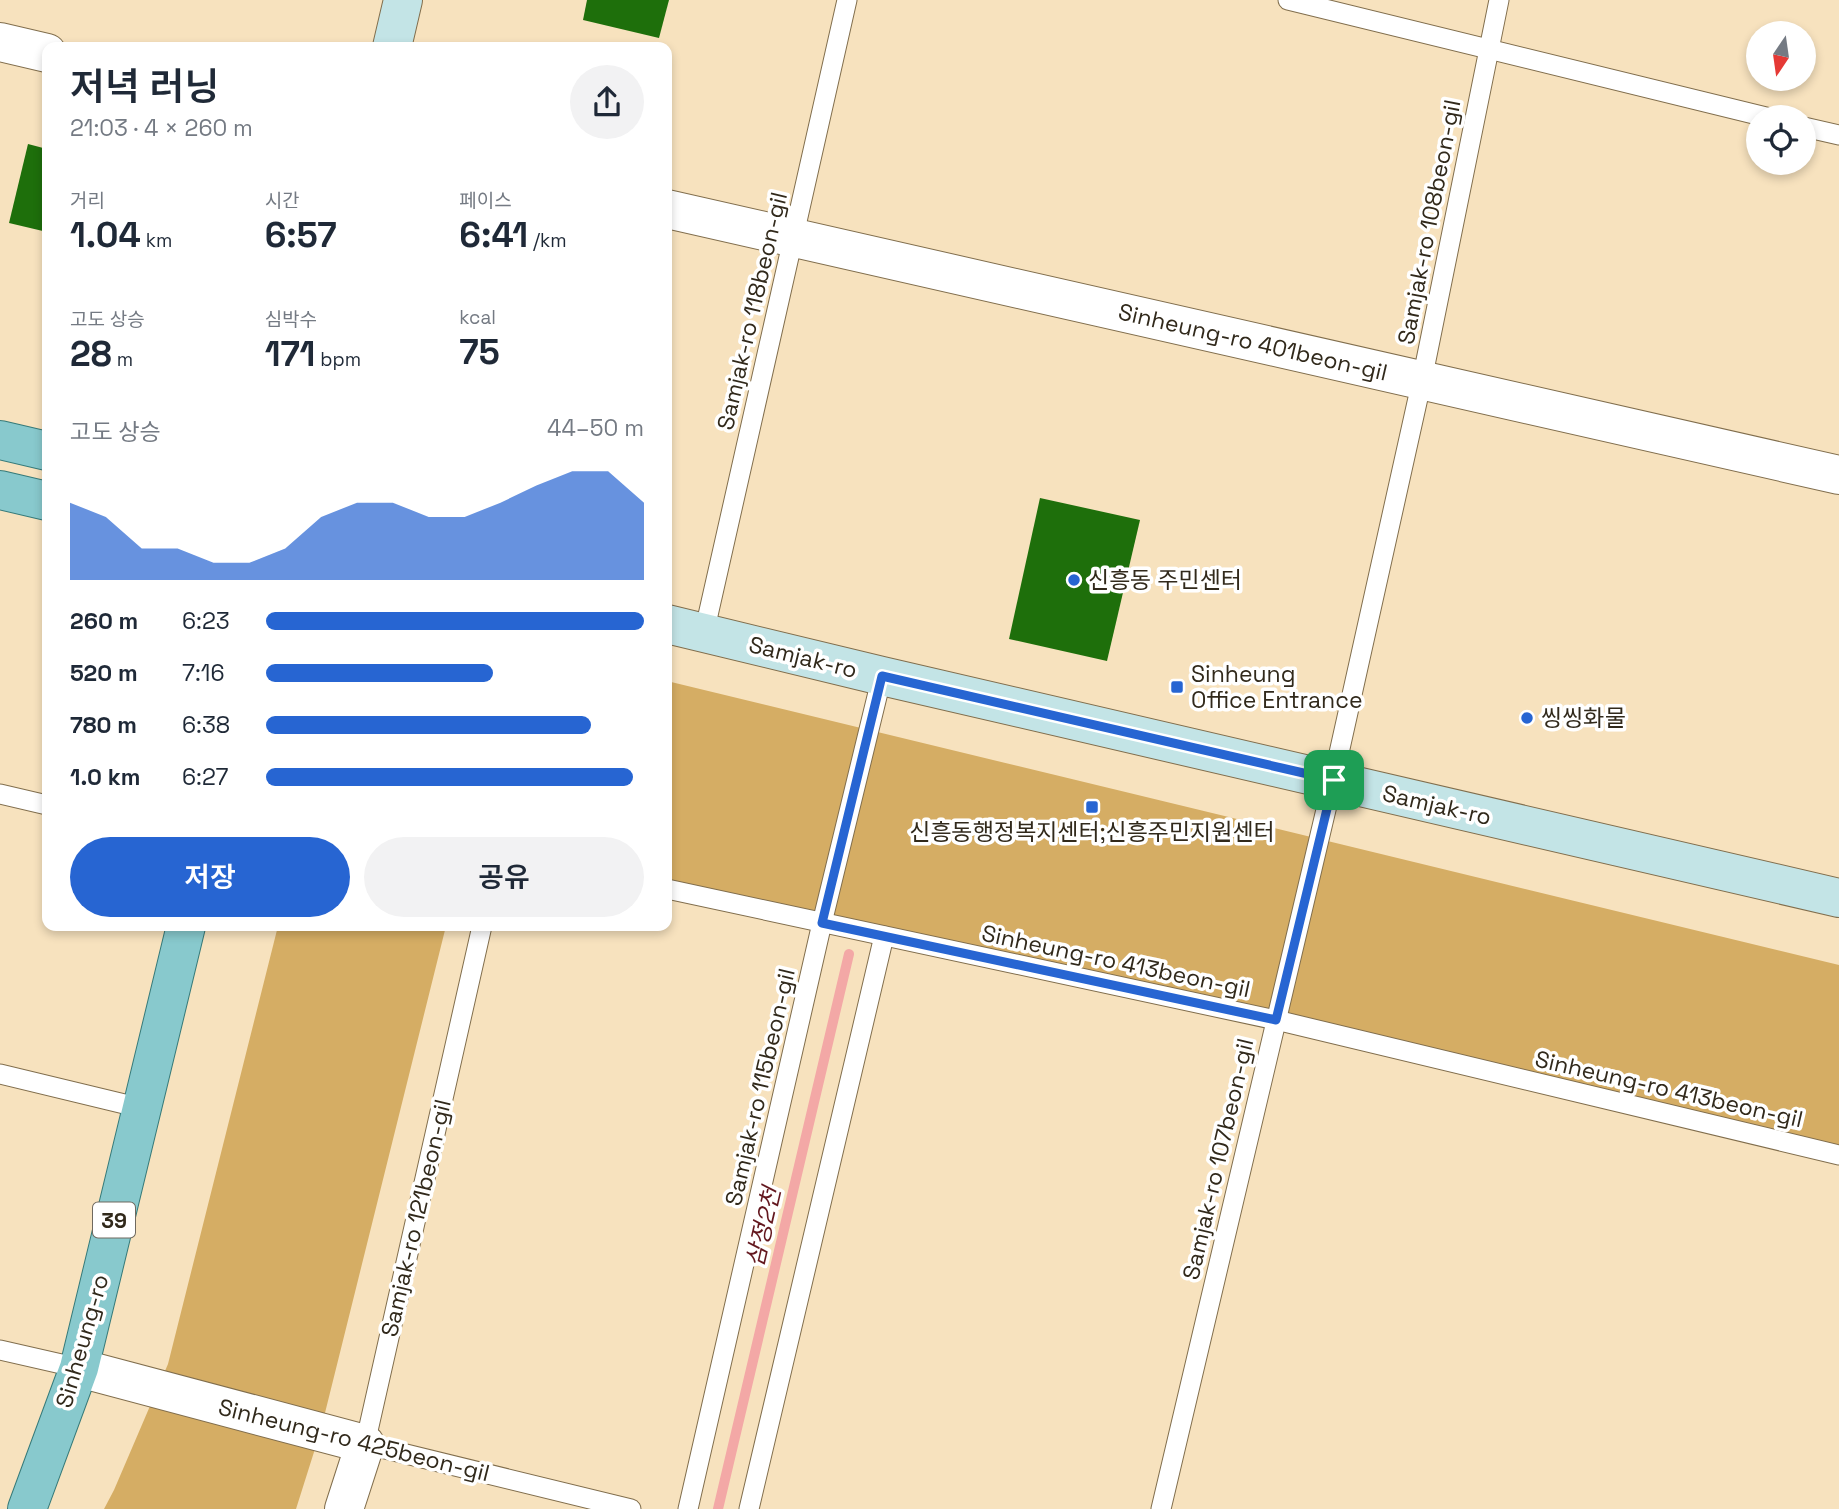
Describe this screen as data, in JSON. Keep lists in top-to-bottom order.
{
  "streets": {
    "main road": ["39", "Sinheung-ro"],
    "street": [
      "Sinheung-ro 401beon-gil",
      "Samjak-ro",
      "Samjak-ro 121beon-gil",
      "Sinheung-ro 425beon-gil"
    ],
    "lane": [
      "Samjak-ro 108beon-gil",
      "Samjak-ro 118beon-gil",
      "Sinheung-ro 413beon-gil",
      "Samjak-ro 115beon-gil",
      "Samjak-ro 107beon-gil"
    ]
  },
  "crossings": [
    ["Samjak-ro 108beon-gil", "Sinheung-ro 401beon-gil"],
    ["Samjak-ro 108beon-gil", "Samjak-ro"],
    ["Samjak-ro 108beon-gil", "Samjak-ro 107beon-gil"],
    ["Samjak-ro 118beon-gil", "Sinheung-ro 401beon-gil"],
    ["Samjak-ro 118beon-gil", "Samjak-ro"],
    ["Samjak-ro", "Samjak-ro 115beon-gil"],
    ["Samjak-ro", "Samjak-ro 107beon-gil"],
    ["Sinheung-ro 413beon-gil", "Samjak-ro 115beon-gil"],
    ["Sinheung-ro 413beon-gil", "Samjak-ro 107beon-gil"],
    ["Samjak-ro 121beon-gil", "Sinheung-ro 425beon-gil"],
    ["Sinheung-ro", "Sinheung-ro 425beon-gil"]
  ],
  "water": ["삼정2천"],
  "places": {
    "other": ["신흥동 주민센터", "씽씽화물"],
    "transit": ["Sinheung Office Entrance", "신흥동행정복지센터;신흥주민지원센터"]
  },
  "north": "bottom",
  "page": {
    "heading": ["저녁 러닝", "21:03 · 4 × 260 m"],
    "stats": [
      ["거리", "1.04 km"],
      ["시간", "6:57"],
      ["페이스", "6:41 /km"],
      ["고도 상승", "28 m"],
      ["심박수", "171 bpm"],
      ["kcal", "75"]
    ],
    "chart": ["고도 상승", "44–50 m"],
    "list": [
      {
        "name": "260 m",
        "note": "6:23"
      },
      {
        "name": "520 m",
        "note": "7:16"
      },
      {
        "name": "780 m",
        "note": "6:38"
      },
      {
        "name": "1.0 km",
        "note": "6:27"
      }
    ],
    "buttons": ["저장", "공유"]
  }
}
